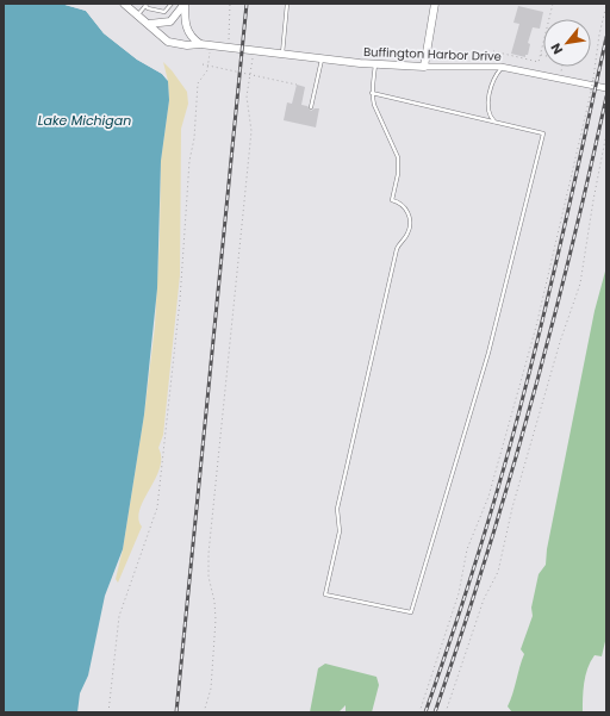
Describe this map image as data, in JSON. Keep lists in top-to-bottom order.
{
  "streets": {
    "street": ["Buffington Harbor Drive"]
  },
  "water": ["Lake Michigan"],
  "north": "bottom left"
}
